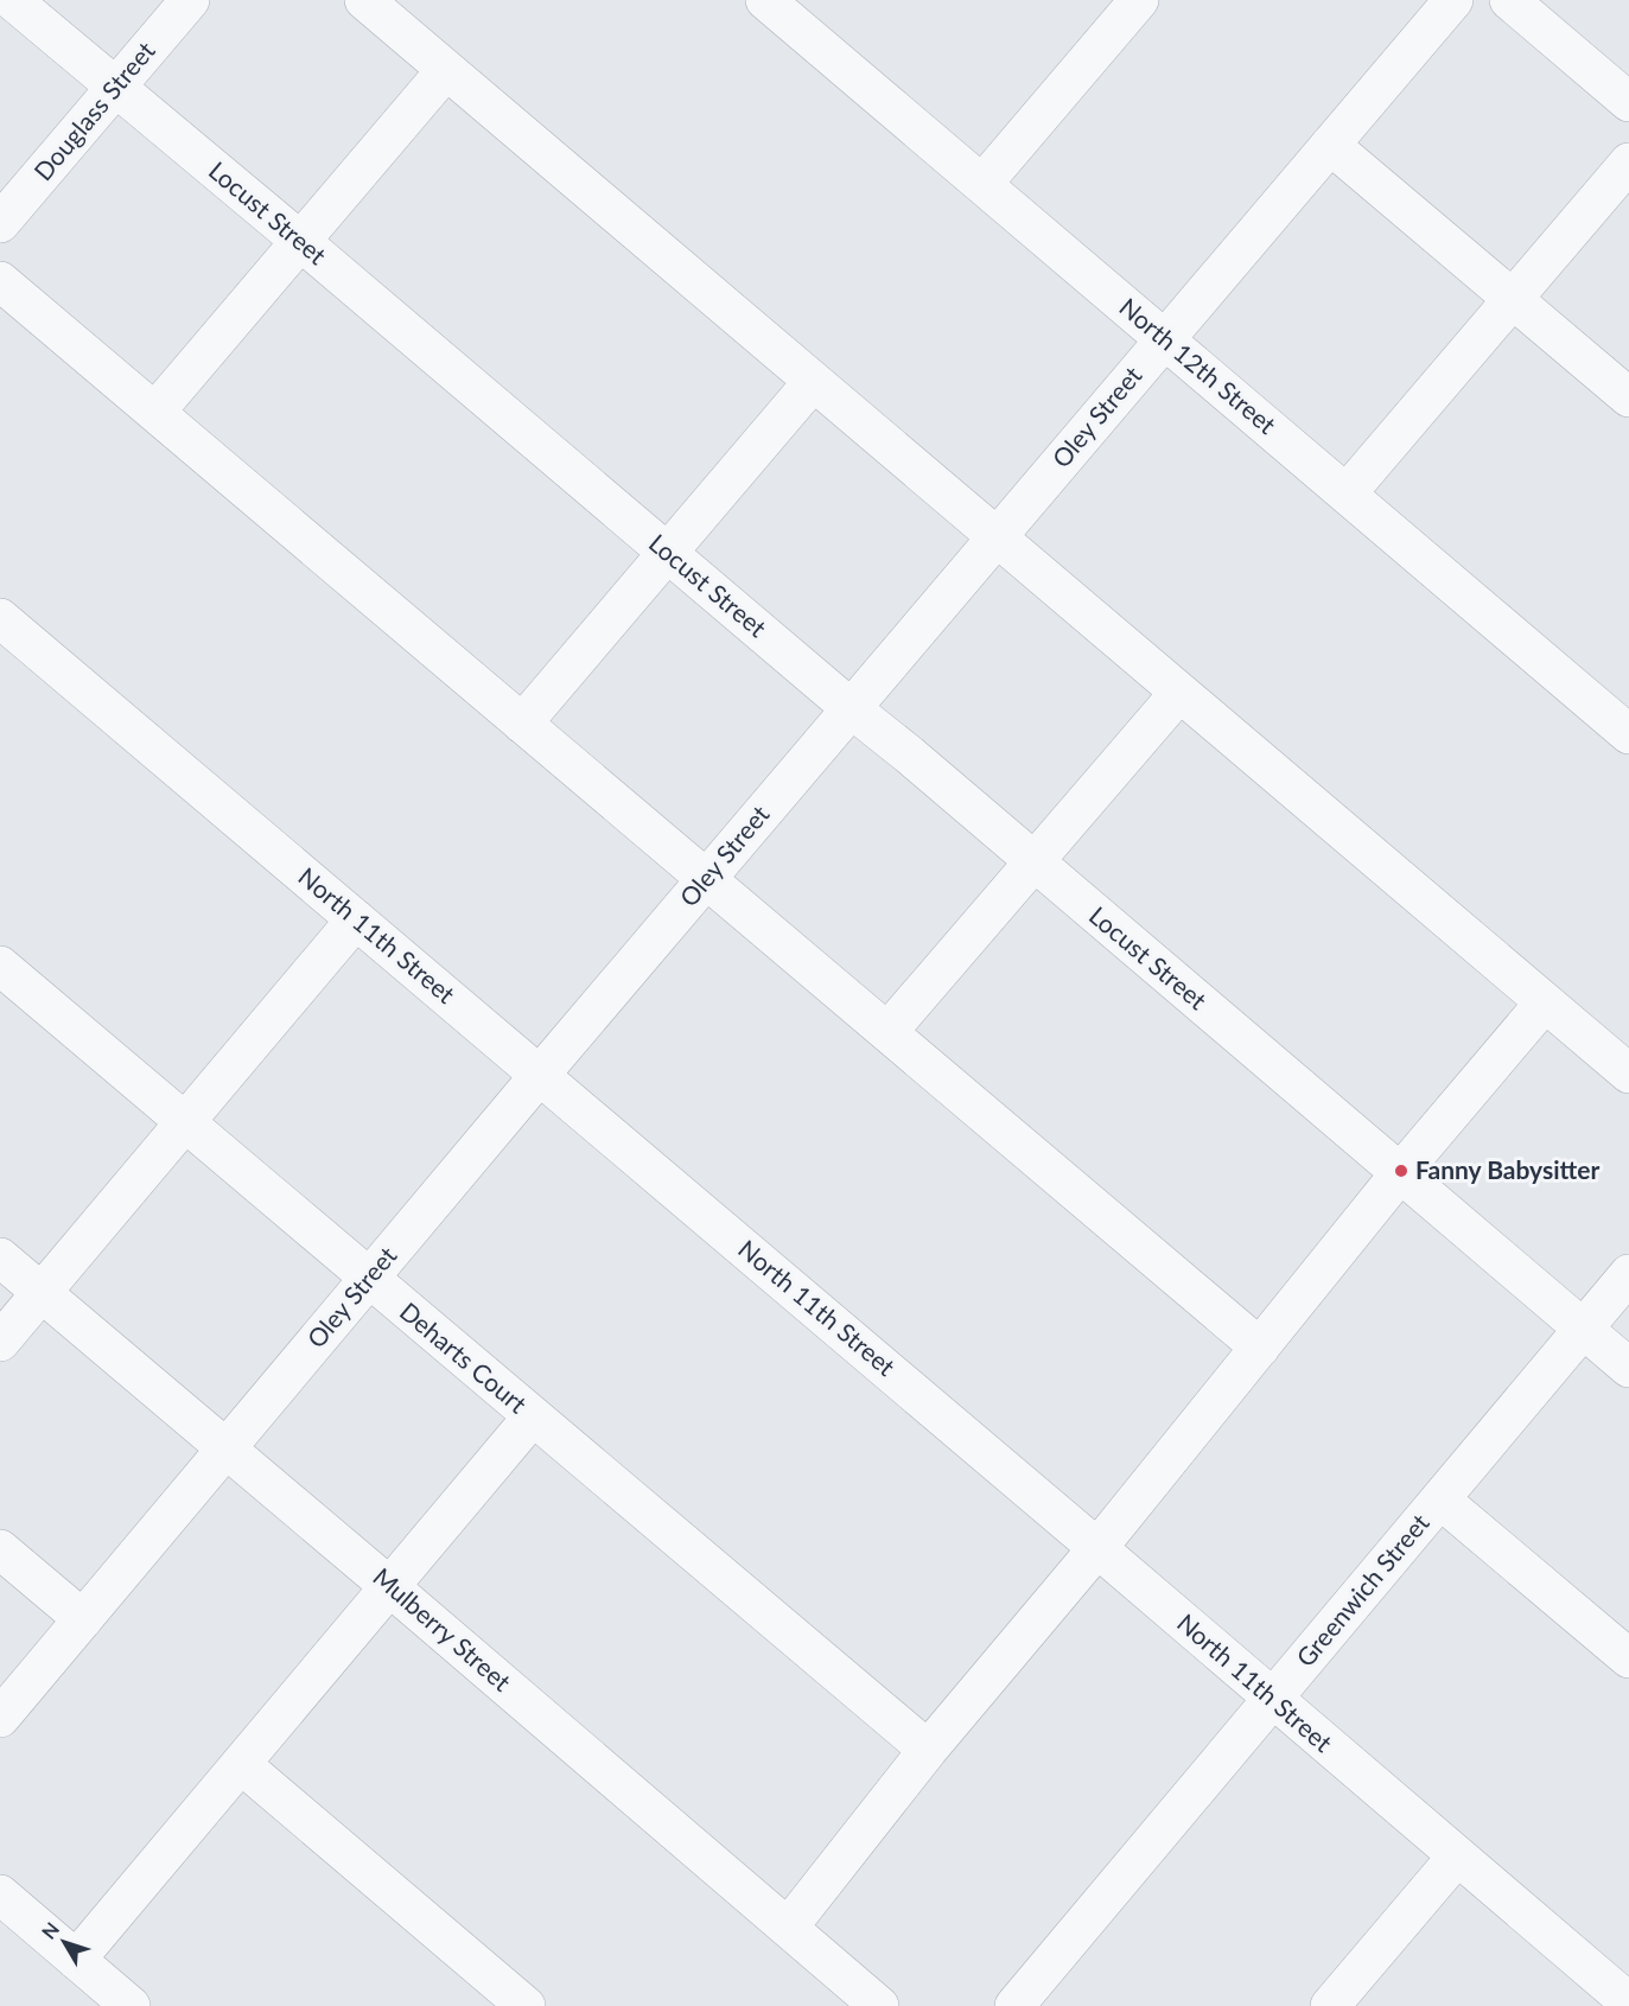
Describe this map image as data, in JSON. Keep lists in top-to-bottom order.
{
  "streets": {
    "street": [
      "Douglass Street",
      "Locust Street",
      "North 12th Street",
      "Oley Street",
      "North 11th Street",
      "Deharts Court",
      "Greenwich Street",
      "Mulberry Street"
    ]
  },
  "crossings": [
    ["Douglass Street", "Locust Street"],
    ["Locust Street", "Oley Street"],
    ["Locust Street", "Greenwich Street"],
    ["North 12th Street", "Oley Street"],
    ["Oley Street", "North 11th Street"],
    ["Oley Street", "Deharts Court"],
    ["Oley Street", "Mulberry Street"],
    ["North 11th Street", "Greenwich Street"]
  ],
  "places": ["Fanny Babysitter"],
  "north": "top left"
}
